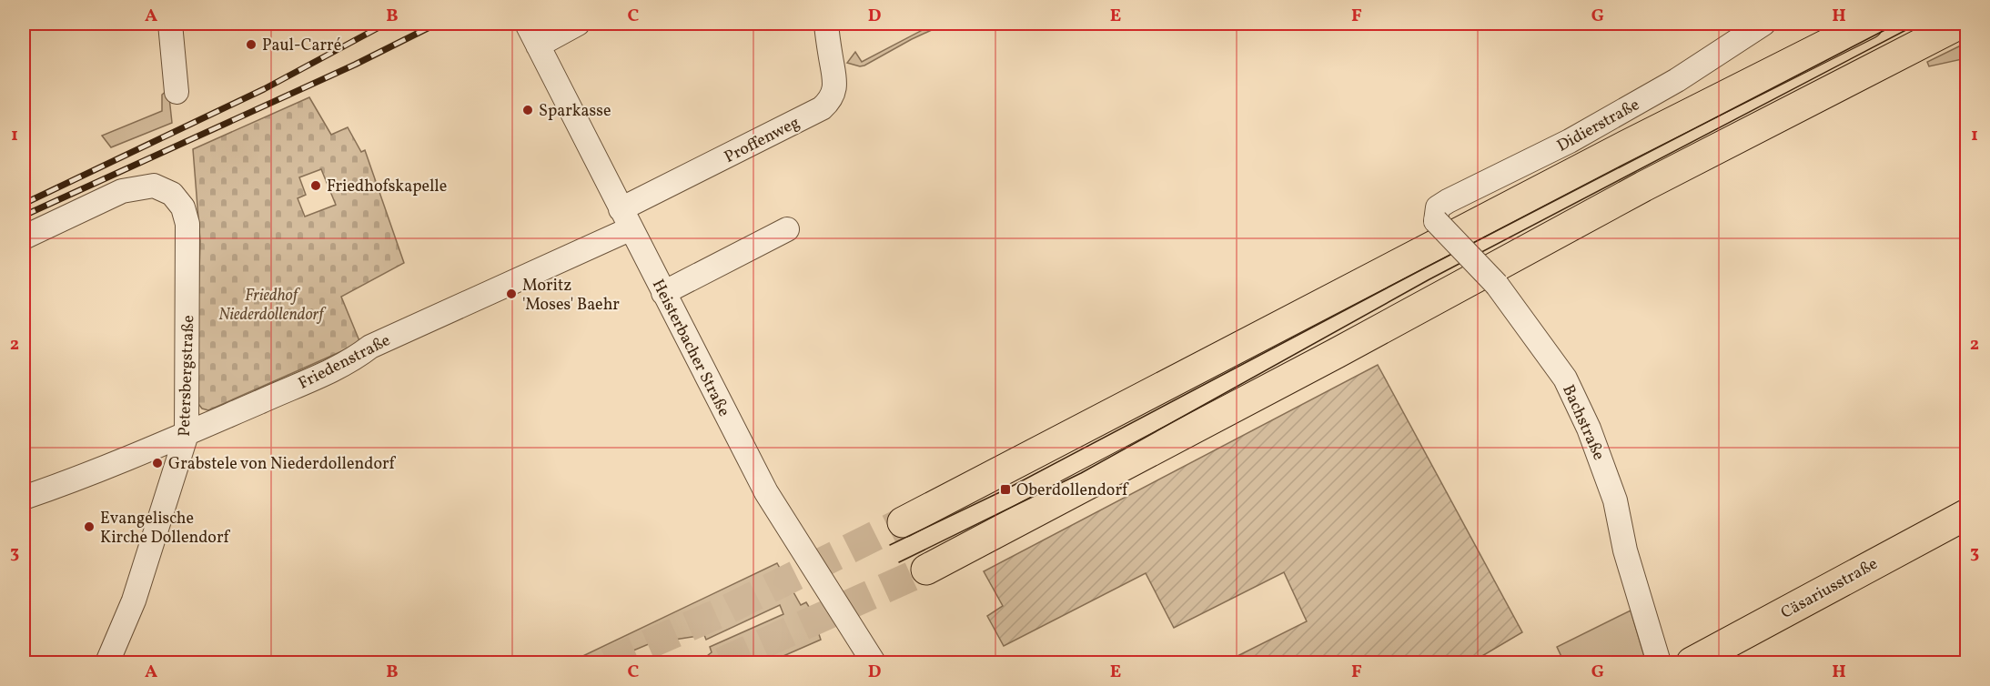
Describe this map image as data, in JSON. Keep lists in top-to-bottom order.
{
  "streets": {
    "main road": ["Cäsariusstraße"],
    "street": [
      "Didierstraße",
      "Proffenweg",
      "Heisterbacher Straße",
      "Friedenstraße",
      "Petersbergstraße",
      "Bachstraße"
    ]
  },
  "crossings": [
    ["Didierstraße", "Bachstraße"],
    ["Proffenweg", "Heisterbacher Straße"],
    ["Proffenweg", "Friedenstraße"],
    ["Heisterbacher Straße", "Friedenstraße"],
    ["Friedenstraße", "Petersbergstraße"]
  ],
  "parks": ["Friedhof Niederdollendorf"],
  "places": {
    "other": [
      "Paul-Carré",
      "Sparkasse",
      "Friedhofskapelle",
      "Moritz 'Moses' Baehr",
      "Grabstele von Niederdollendorf",
      "Evangelische Kirche Dollendorf"
    ],
    "transit": ["Oberdollendorf"]
  },
  "grid": {
    "columns": [
      "A",
      "B",
      "C",
      "D",
      "E",
      "F",
      "G",
      "H"
    ],
    "rows": ["1", "2", "3"]
  }
}
